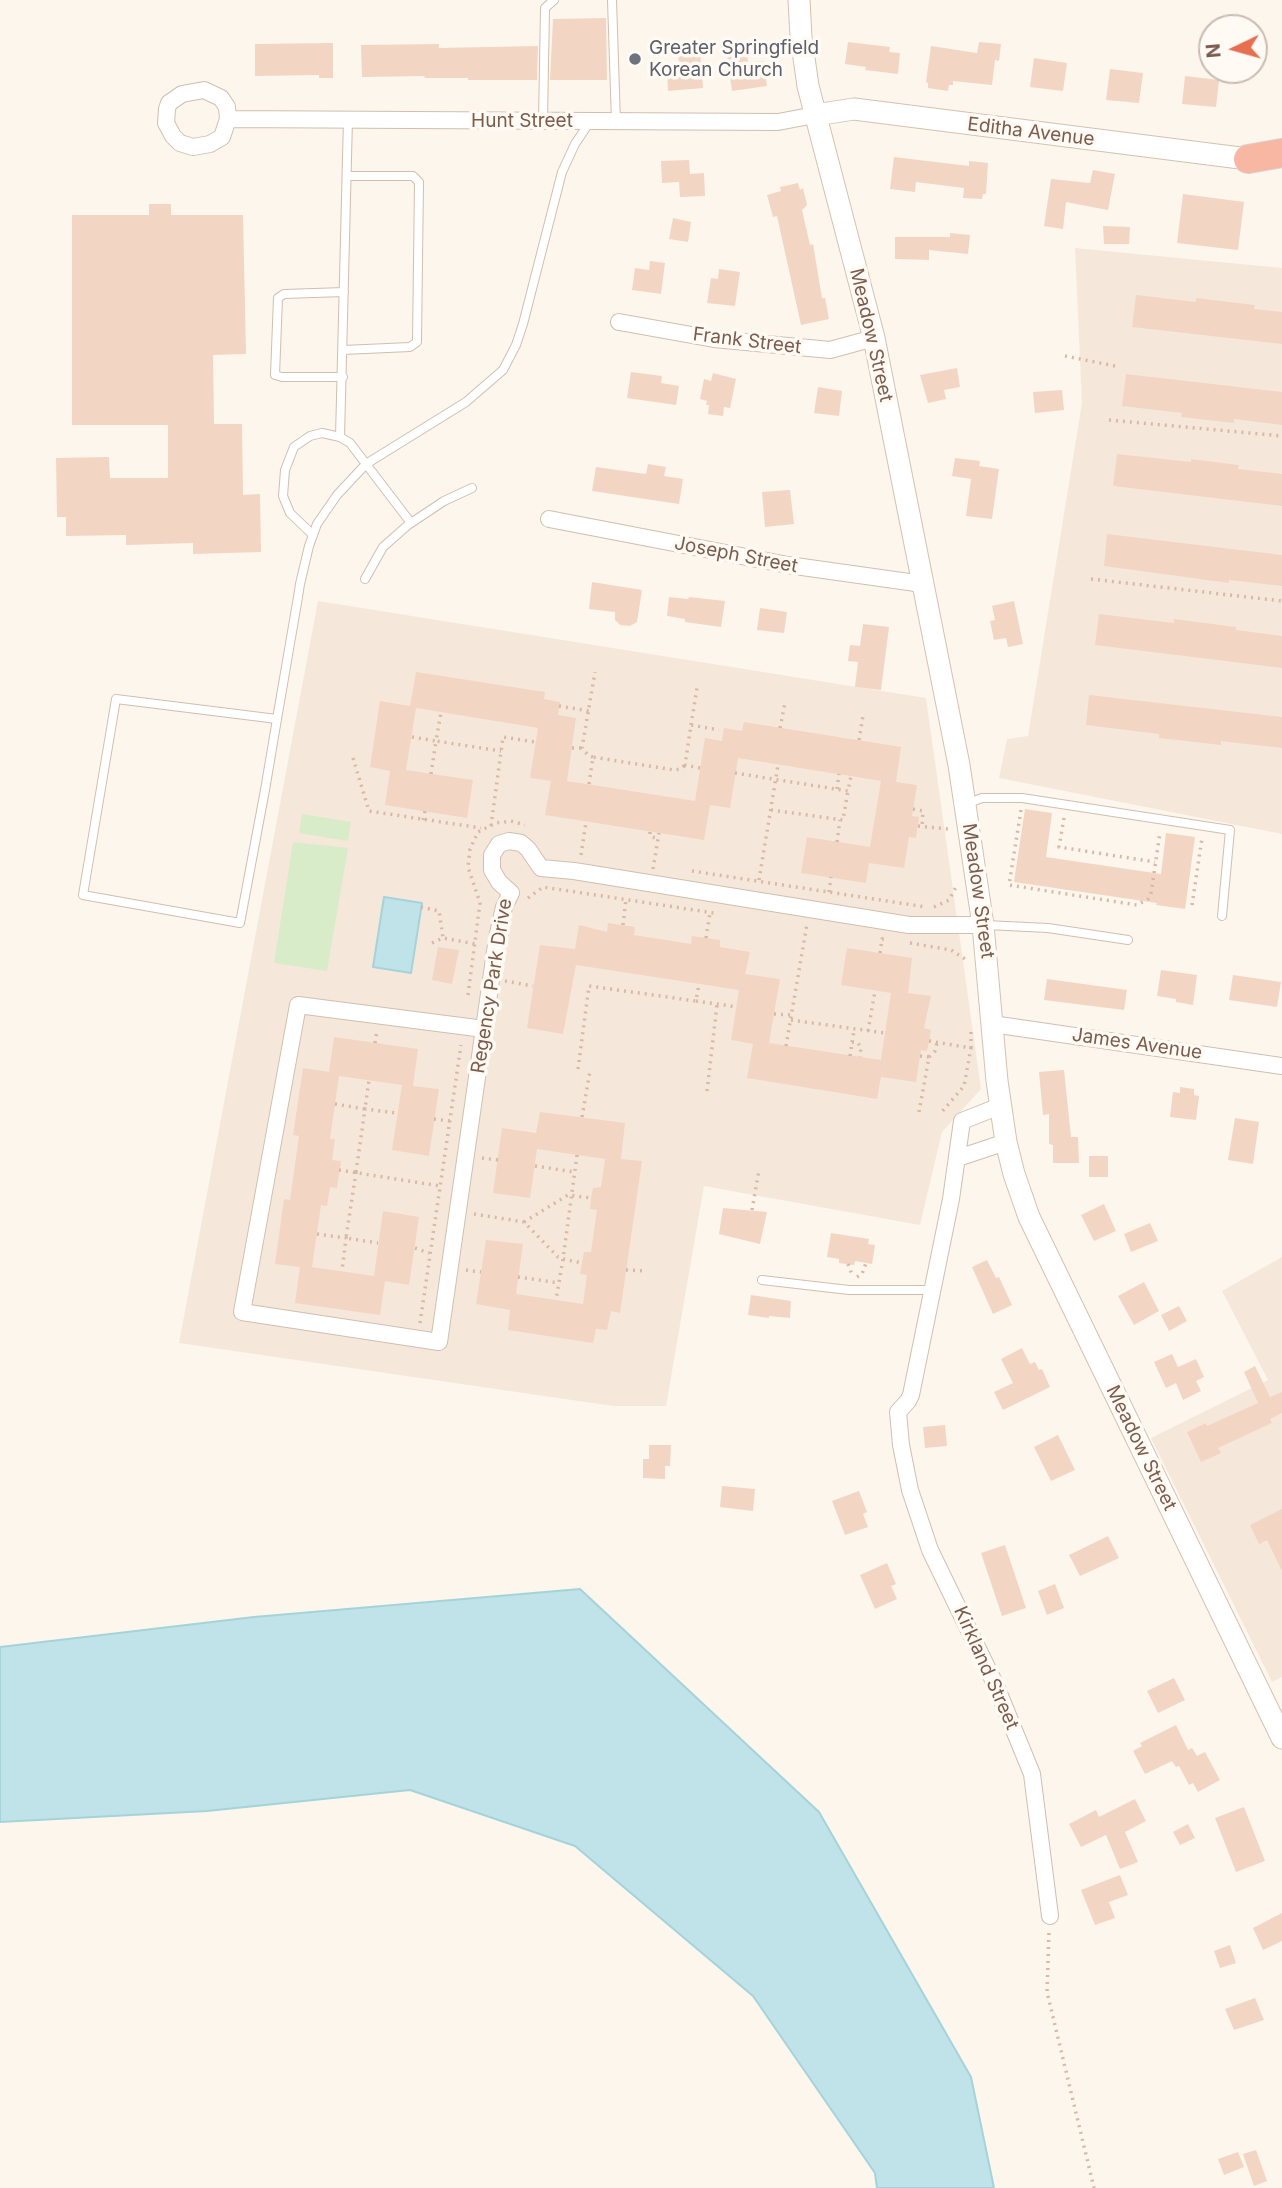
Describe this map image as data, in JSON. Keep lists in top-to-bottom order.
{
  "streets": {
    "street": [
      "Hunt Street",
      "Editha Avenue",
      "Meadow Street",
      "Frank Street",
      "Joseph Street",
      "Regency Park Drive",
      "James Avenue",
      "Kirkland Street"
    ]
  },
  "crossings": [
    ["Hunt Street", "Editha Avenue"],
    ["Hunt Street", "Meadow Street"],
    ["Editha Avenue", "Meadow Street"],
    ["Meadow Street", "Frank Street"],
    ["Meadow Street", "Joseph Street"],
    ["Meadow Street", "Regency Park Drive"],
    ["Meadow Street", "James Avenue"],
    ["Meadow Street", "Kirkland Street"]
  ],
  "places": ["Greater Springfield Korean Church"],
  "north": "left"
}
